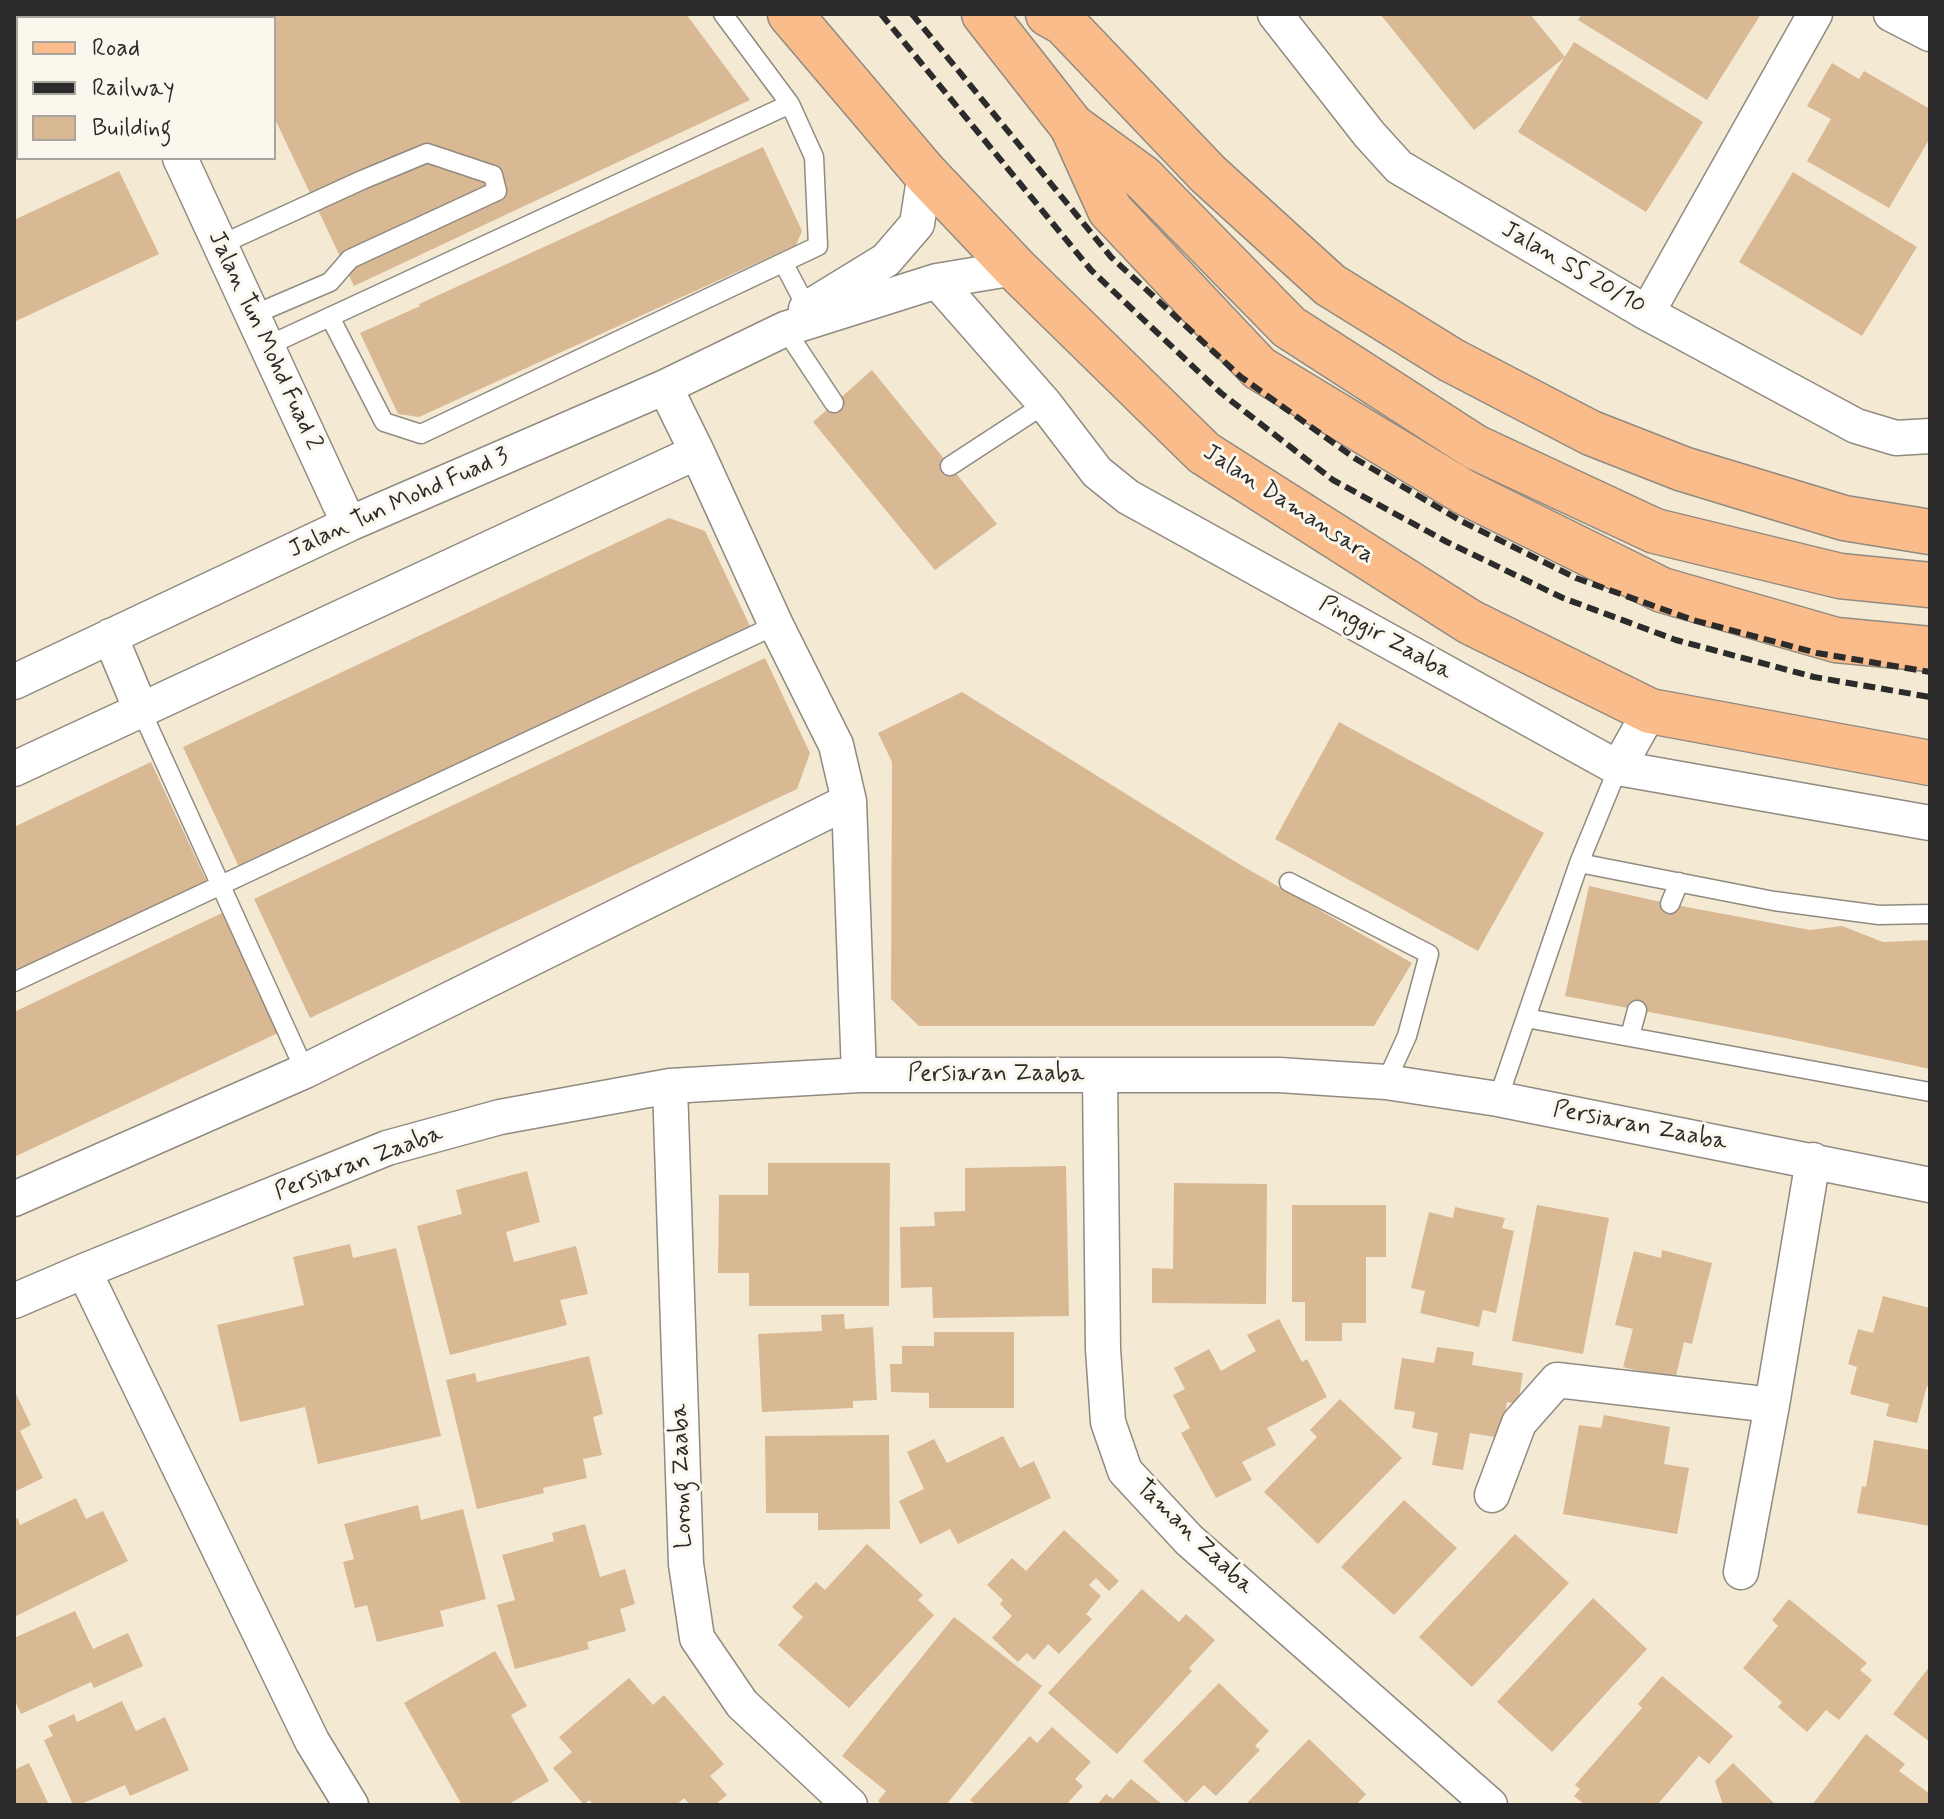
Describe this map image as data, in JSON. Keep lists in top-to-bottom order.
{
  "streets": {
    "main road": ["Jalan Damansara"],
    "street": [
      "Jalan SS 20/10",
      "Jalan Tun Mohd Fuad 2",
      "Jalan Tun Mohd Fuad 3",
      "Pinggir Zaaba",
      "Persiaran Zaaba",
      "Lorong Zaaba",
      "Taman Zaaba"
    ]
  },
  "crossings": [
    ["Jalan Tun Mohd Fuad 2", "Jalan Tun Mohd Fuad 3"],
    ["Jalan Tun Mohd Fuad 3", "Jalan Damansara"],
    ["Jalan Tun Mohd Fuad 3", "Pinggir Zaaba"],
    ["Persiaran Zaaba", "Lorong Zaaba"],
    ["Persiaran Zaaba", "Taman Zaaba"]
  ],
  "legend": ["Road", "Railway", "Building"]
}
